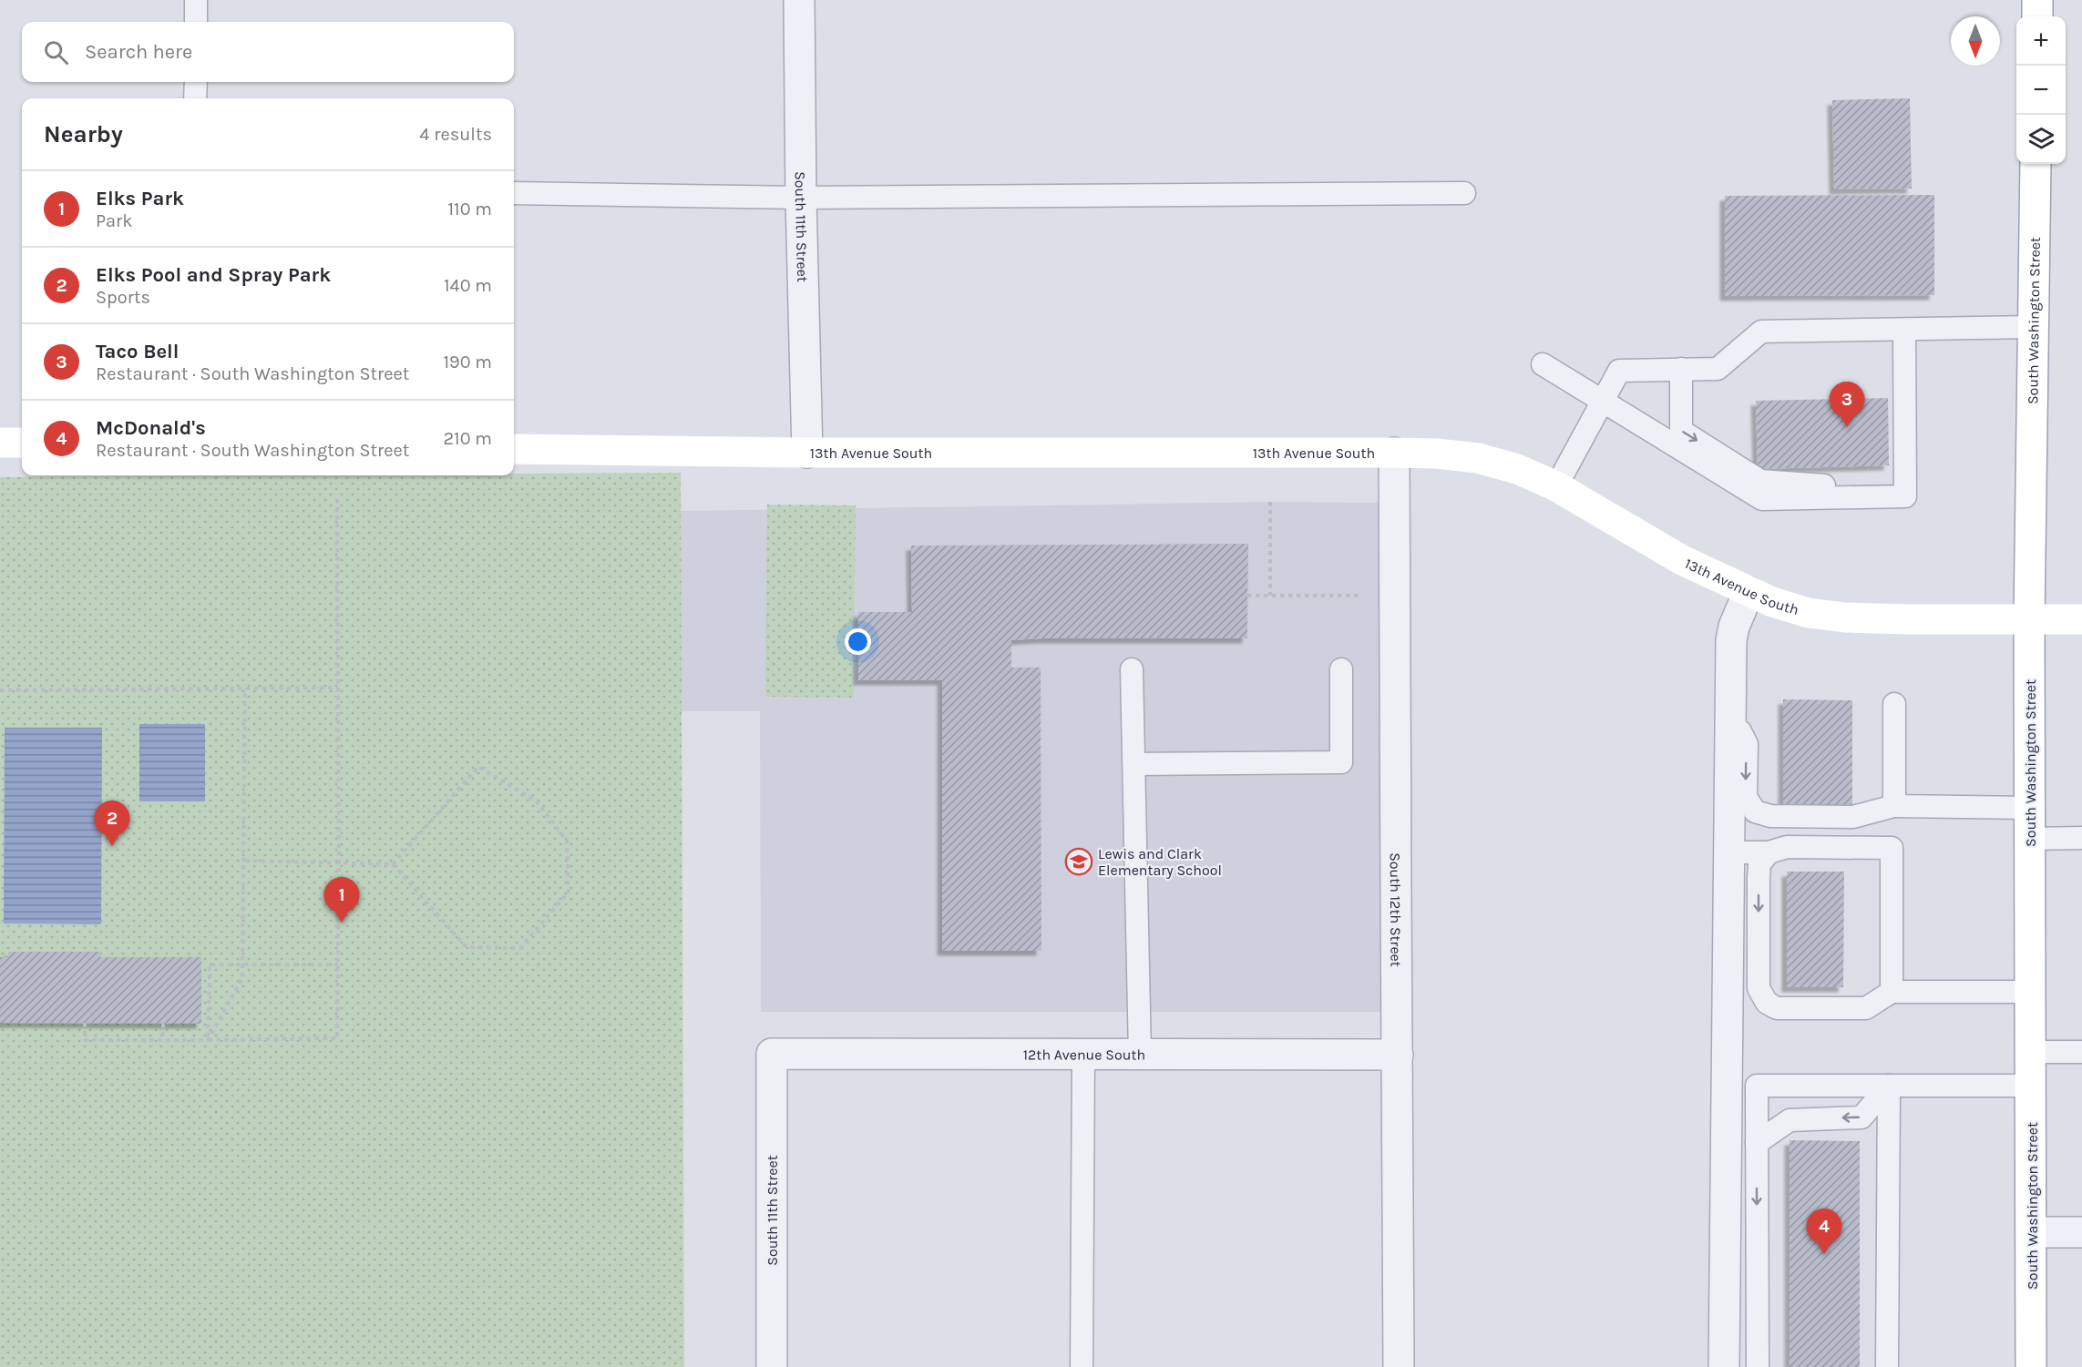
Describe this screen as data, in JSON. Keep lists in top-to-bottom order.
{
  "streets": {
    "street": [
      "South 11th Street",
      "South Washington Street",
      "13th Avenue South",
      "South 12th Street",
      "12th Avenue South"
    ]
  },
  "crossings": [
    ["South 11th Street", "13th Avenue South"],
    ["South 11th Street", "12th Avenue South"],
    ["South Washington Street", "13th Avenue South"],
    ["13th Avenue South", "South 12th Street"],
    ["South 12th Street", "12th Avenue South"]
  ],
  "places": {
    "school or university": ["Lewis and Clark Elementary School"]
  },
  "north": "bottom",
  "page": {
    "map_buttons": ["+", "−"],
    "search": "Search here",
    "heading": ["Nearby", "4 results"],
    "list": [
      {
        "mark": "1",
        "name": "Elks Park",
        "note": "Park",
        "value": "110 m"
      },
      {
        "mark": "2",
        "name": "Elks Pool and Spray Park",
        "note": "Sports",
        "value": "140 m"
      },
      {
        "mark": "3",
        "name": "Taco Bell",
        "note": "Restaurant · South Washington Street",
        "value": "190 m"
      },
      {
        "mark": "4",
        "name": "McDonald's",
        "note": "Restaurant · South Washington Street",
        "value": "210 m"
      }
    ],
    "pins": [
      "3",
      "2",
      "1",
      "4"
    ]
  }
}
